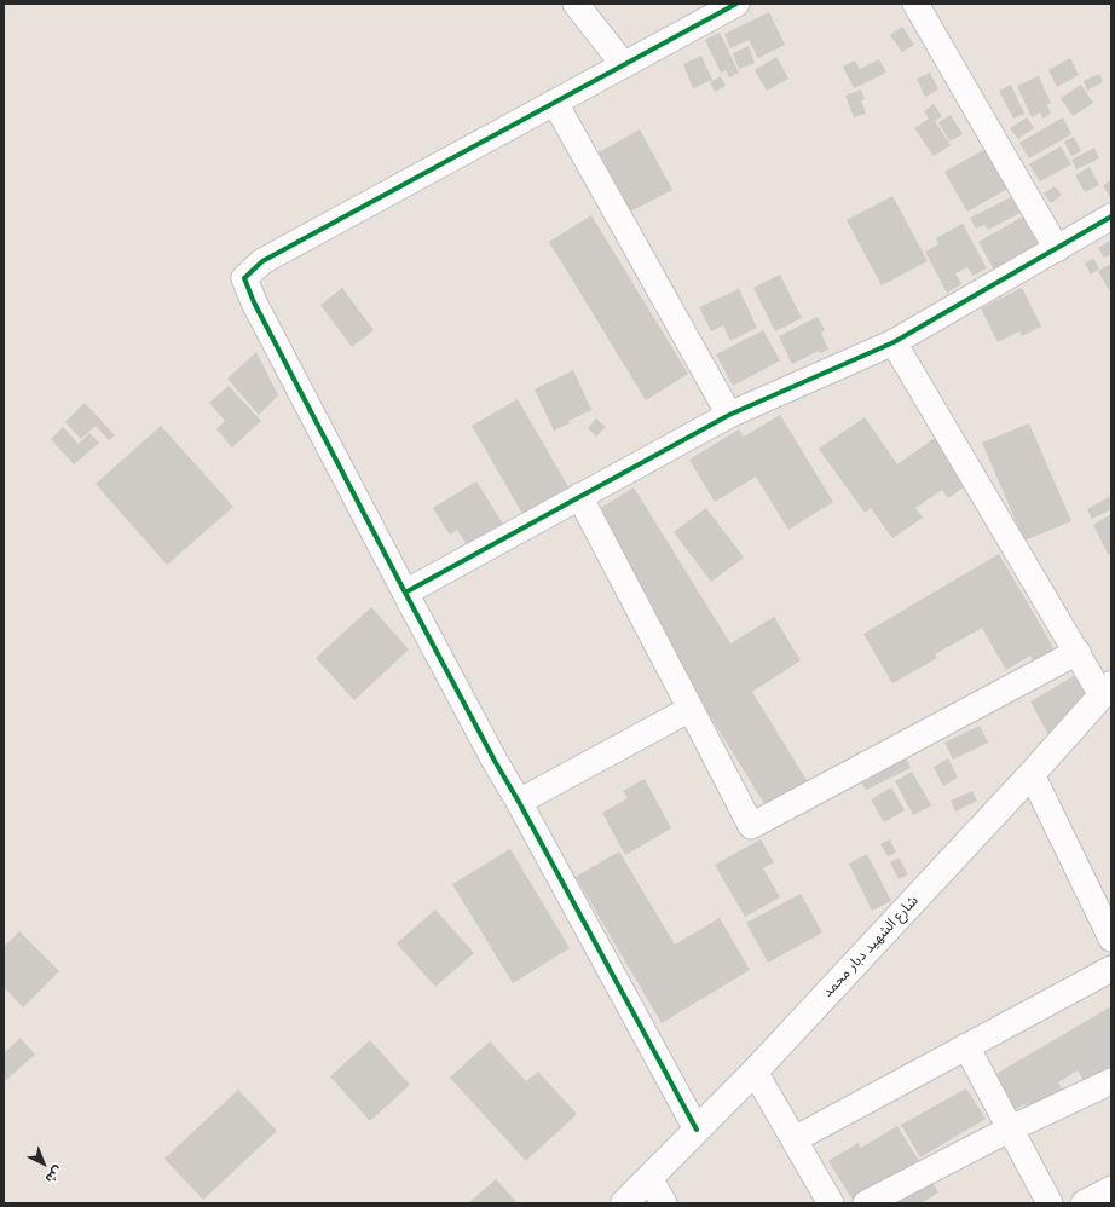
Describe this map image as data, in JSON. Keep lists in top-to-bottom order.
{
  "streets": {
    "street": ["شارع الشهيد دبار محمد"]
  },
  "north": "bottom right"
}
